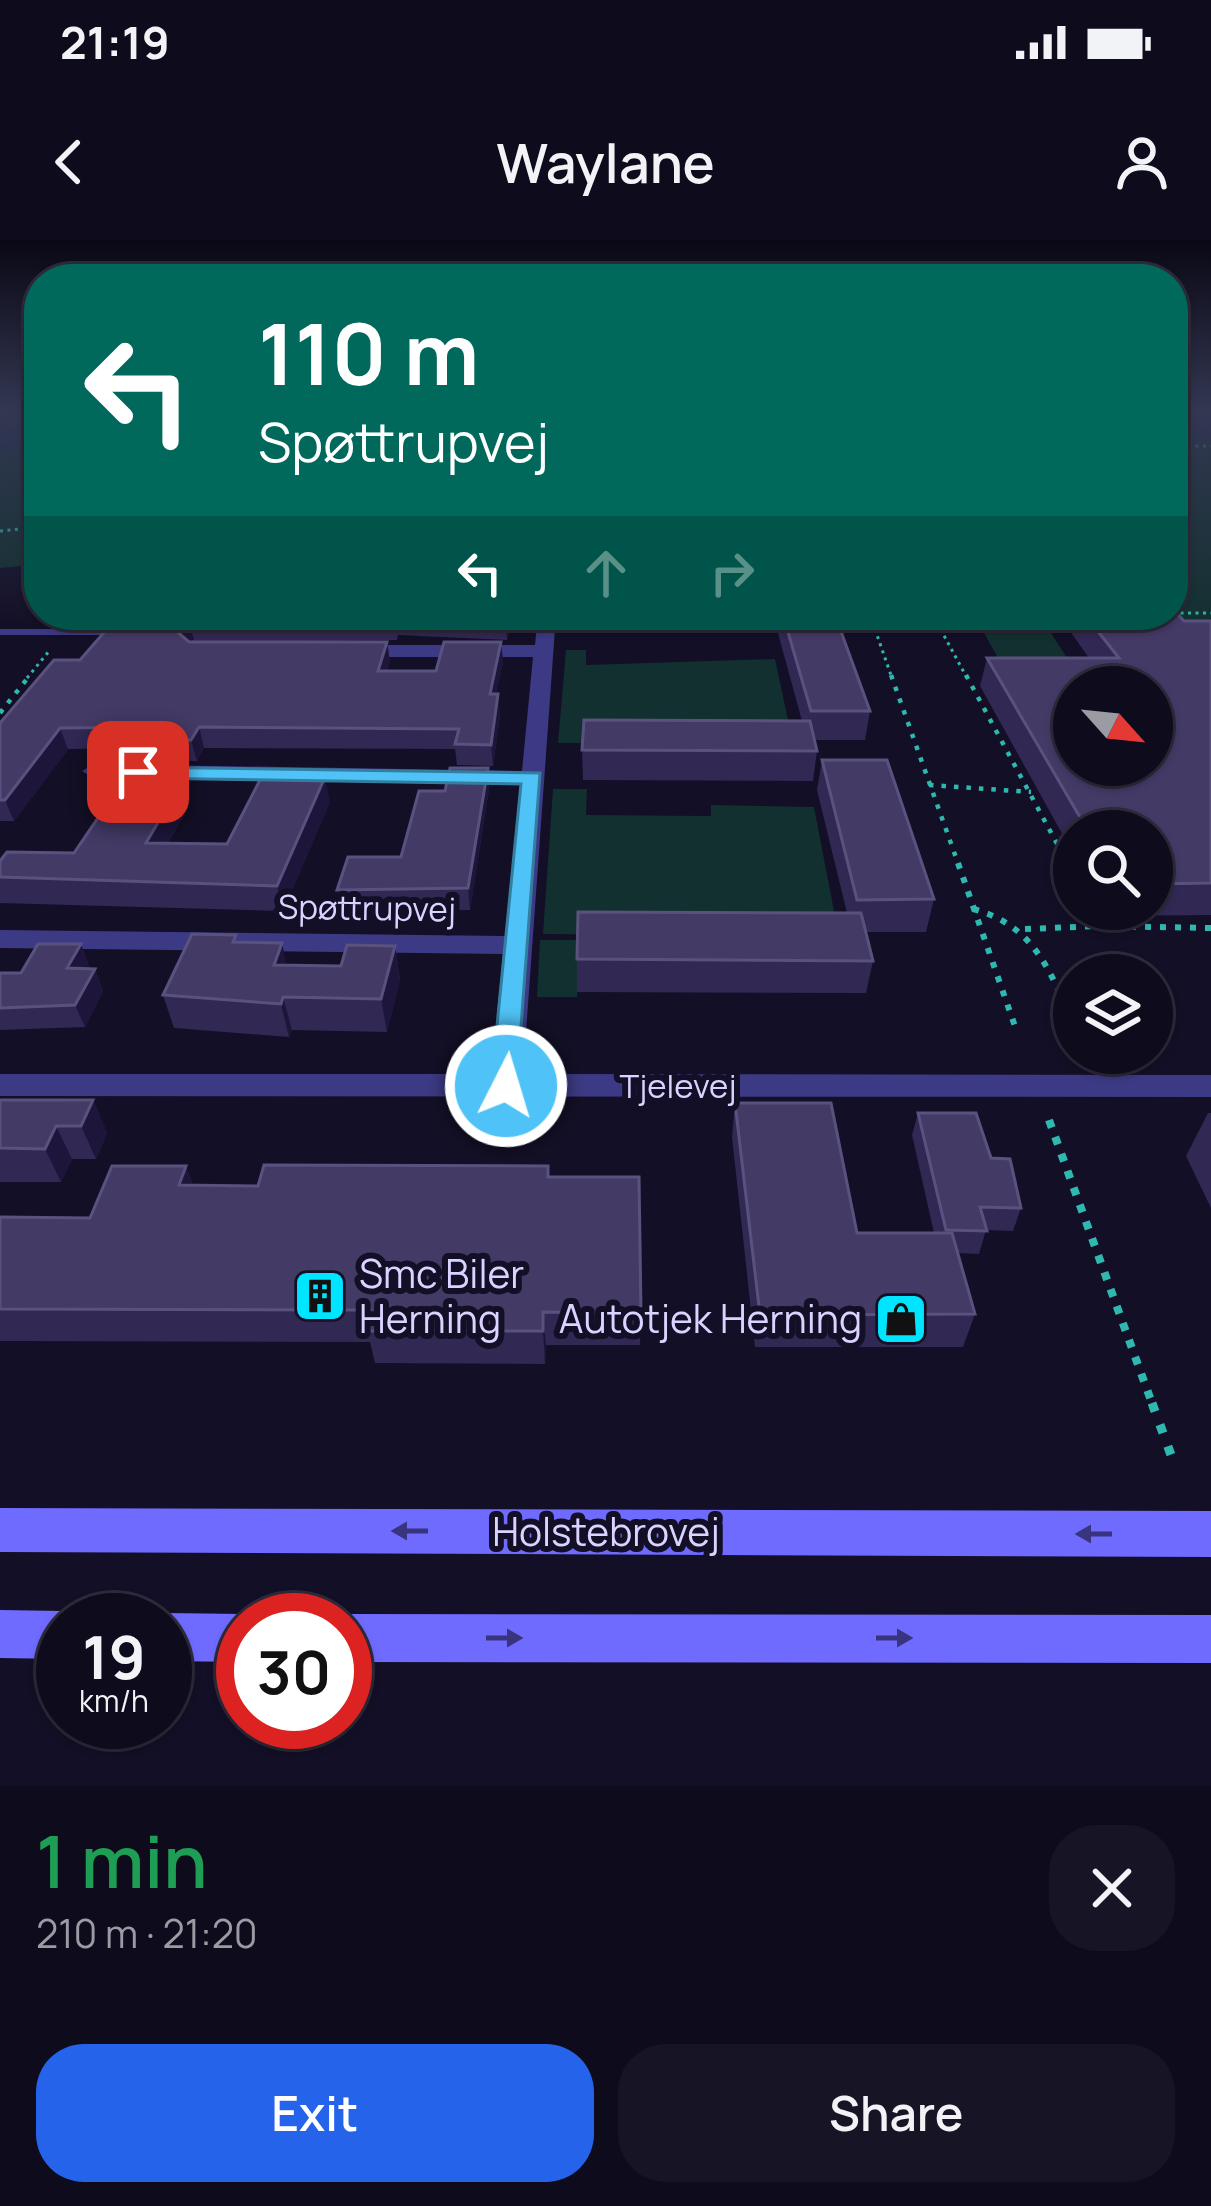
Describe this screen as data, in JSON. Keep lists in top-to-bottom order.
{
  "streets": {
    "main road": ["Holstebrovej"],
    "street": ["Spøttrupvej", "Tjelevej"]
  },
  "places": {
    "building": ["Smc Biler Herning"],
    "shop": ["Autotjek Herning"]
  },
  "north": "bottom right",
  "page": {
    "status": "21:19",
    "header": "Waylane",
    "turn": ["110 m", "Spøttrupvej"],
    "speed": "19 km/h",
    "limit": "30",
    "heading": ["1 min", "210 m · 21:20"],
    "buttons": ["Exit", "Share"]
  }
}
